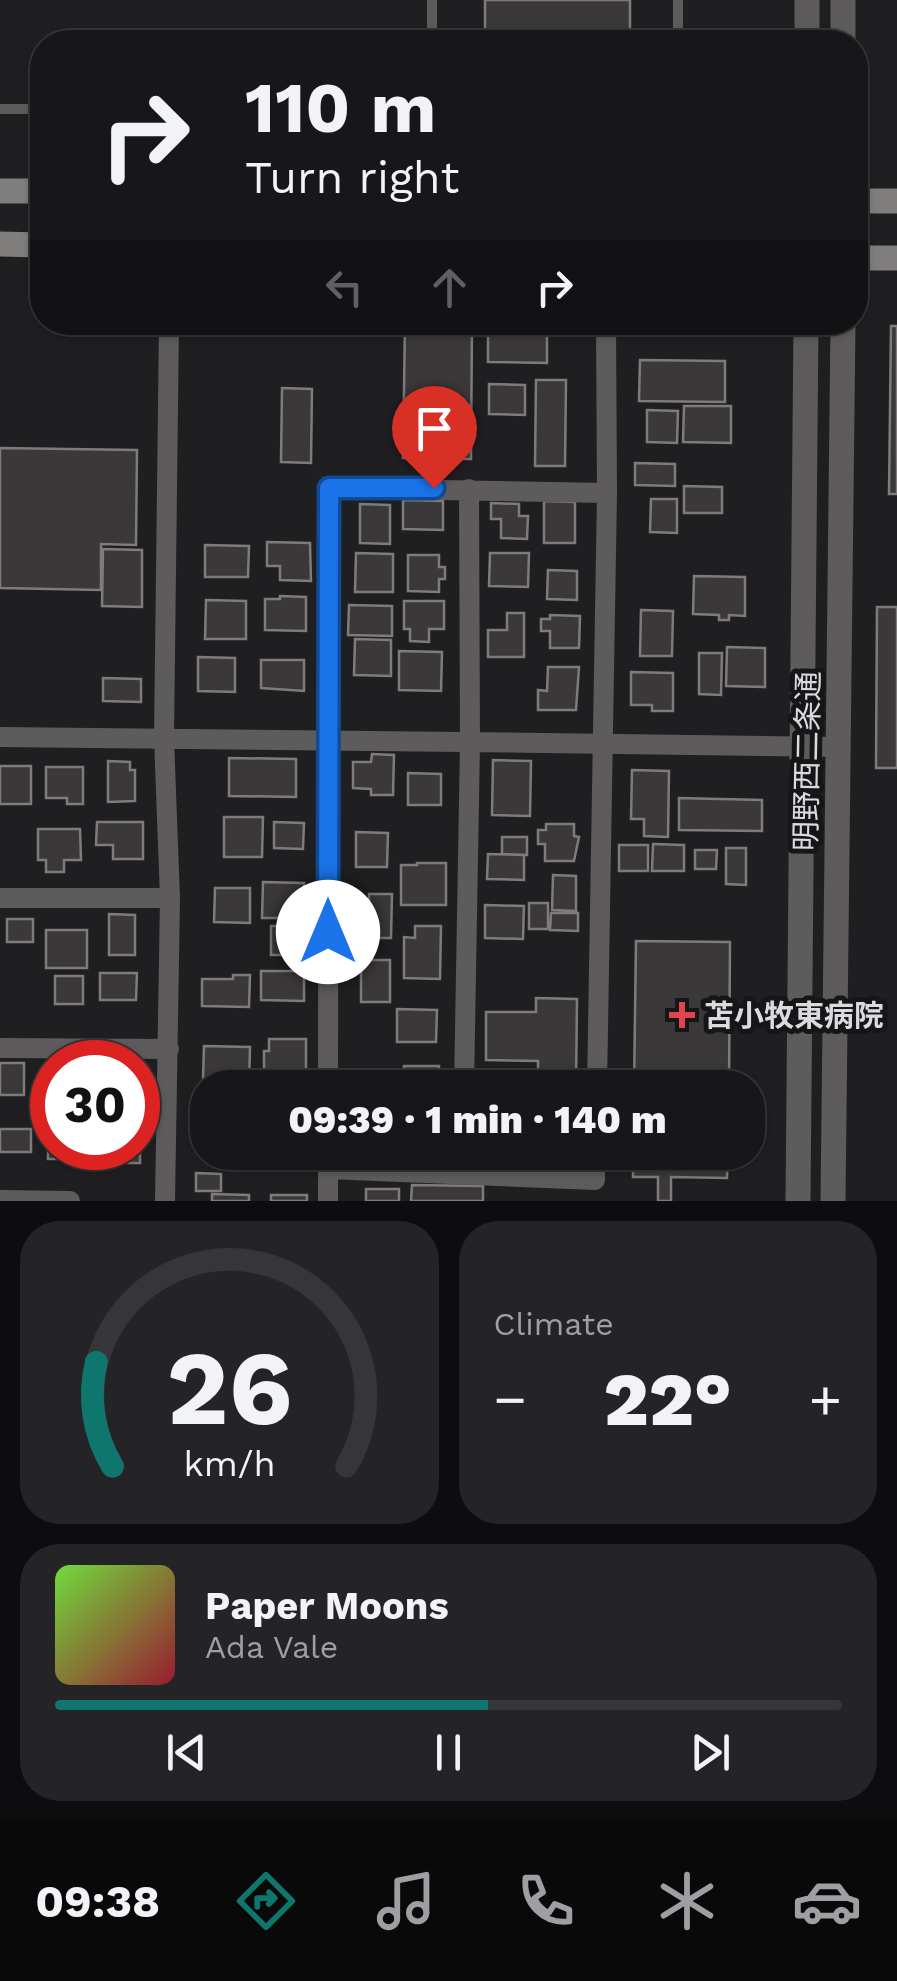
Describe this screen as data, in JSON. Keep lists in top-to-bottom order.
{
  "streets": {
    "street": ["明野西二条通"]
  },
  "places": {
    "health": ["苫小牧東病院"]
  },
  "page": {
    "turn": ["110 m", "Turn right"],
    "limit": "30",
    "trip": "09:39 · 1 min · 140 m",
    "tile": "Climate",
    "heat": ["−", "22°", "+"],
    "song": ["Paper Moons", "Ada Vale"],
    "tabs": "09:38",
    "gauge": ["26", "km/h"]
  }
}
